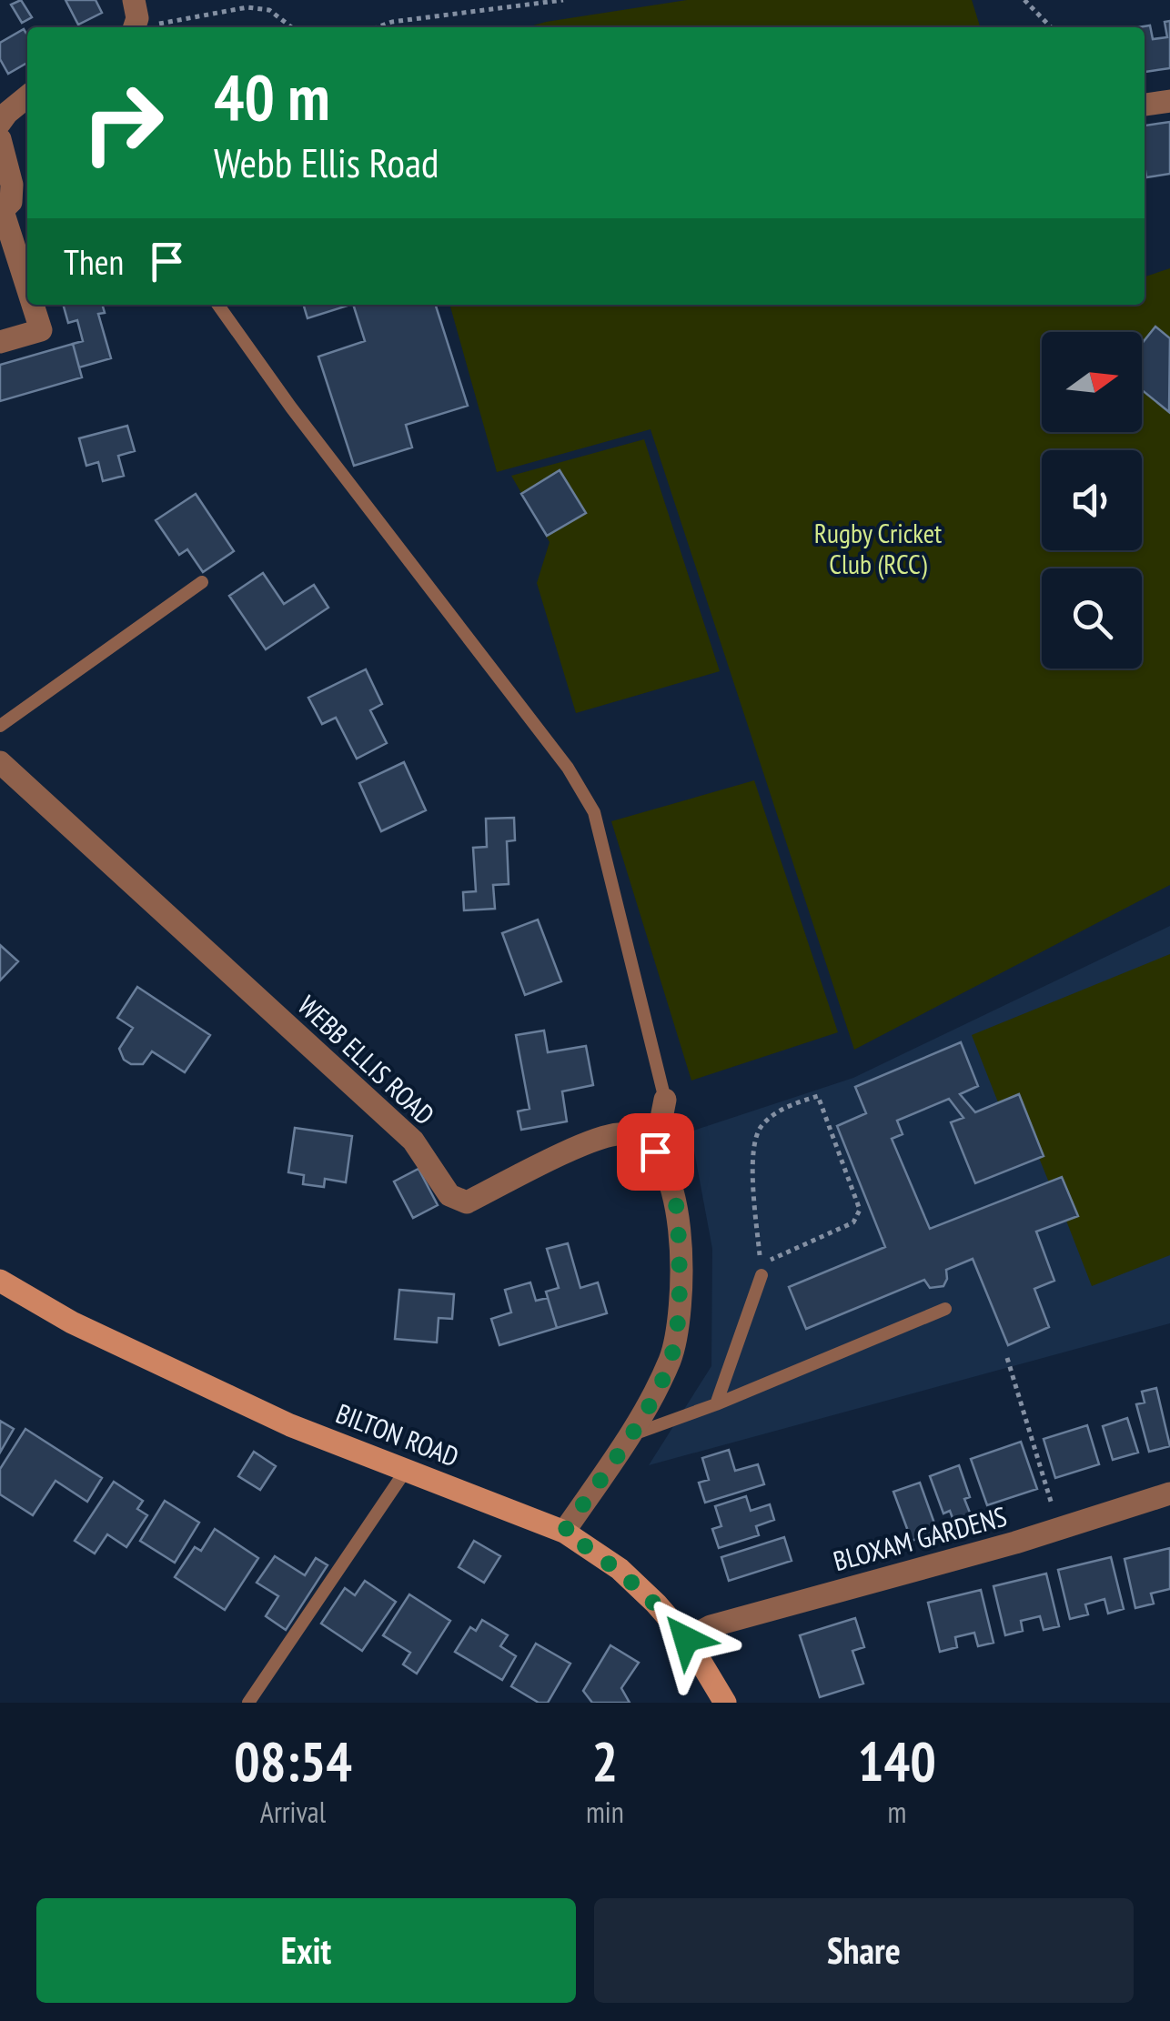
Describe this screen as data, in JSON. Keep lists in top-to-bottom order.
{
  "streets": {
    "main road": ["BILTON ROAD"],
    "street": ["WEBB ELLIS ROAD", "BLOXAM GARDENS"]
  },
  "crossings": [
    ["BILTON ROAD", "BLOXAM GARDENS"]
  ],
  "parks": ["Rugby Cricket Club (RCC)"],
  "north": "right",
  "page": {
    "turn": ["40 m", "Webb Ellis Road"],
    "then": "Then",
    "eta": [
      "08:54",
      "Arrival",
      "2",
      "min",
      "140",
      "m"
    ],
    "buttons": ["Exit", "Share"]
  }
}
